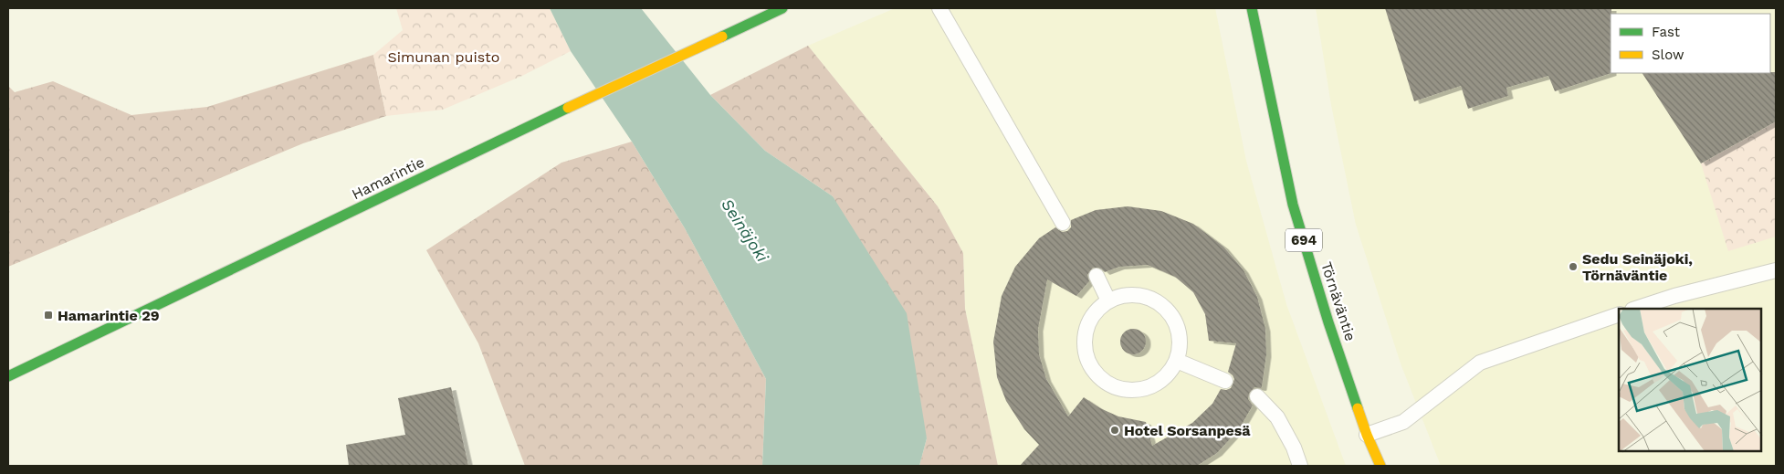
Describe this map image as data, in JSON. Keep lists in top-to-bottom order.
{
  "streets": {
    "main road": ["Hamarintie", "694", "Törnäväntie"]
  },
  "water": ["Seinäjoki"],
  "parks": ["Simunan puisto"],
  "places": {
    "other": ["Sedu Seinäjoki, Törnäväntie", "Hotel Sorsanpesä"],
    "transit": ["Hamarintie 29"]
  },
  "legend": ["Fast", "Slow"]
}
